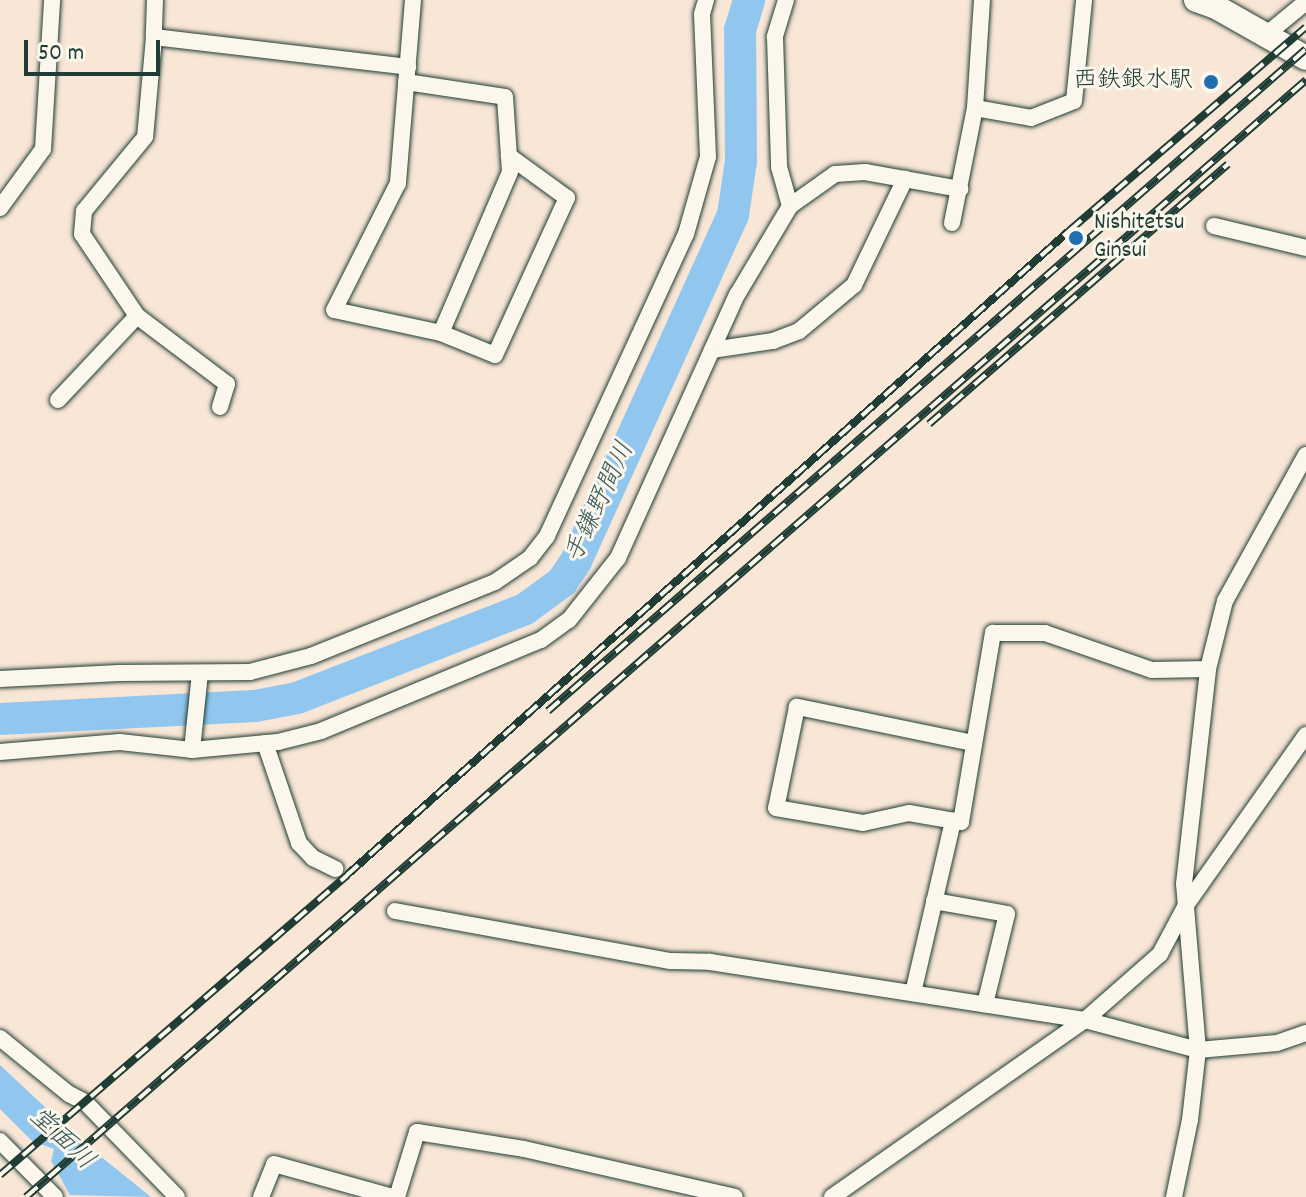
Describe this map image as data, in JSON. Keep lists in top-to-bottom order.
{
  "water": ["手鎌野間川", "堂面川"],
  "places": ["西鉄銀水駅", "Nishitetsu Ginsui"],
  "scale_bar": "50 m"
}
